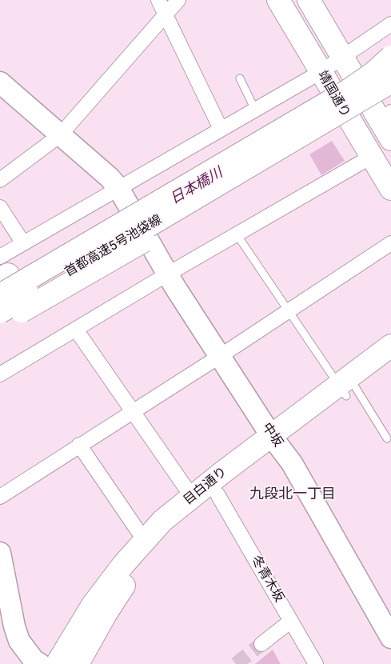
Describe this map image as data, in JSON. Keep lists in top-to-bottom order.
{
  "streets": {
    "main road": ["靖国通り", "首都高速5号池袋線", "目白通り"],
    "street": ["中坂", "冬青木坂"]
  },
  "crossings": [
    ["中坂", "目白通り"],
    ["目白通り", "冬青木坂"]
  ],
  "districts": ["九段北一丁目"],
  "water": ["日本橋川"]
}
